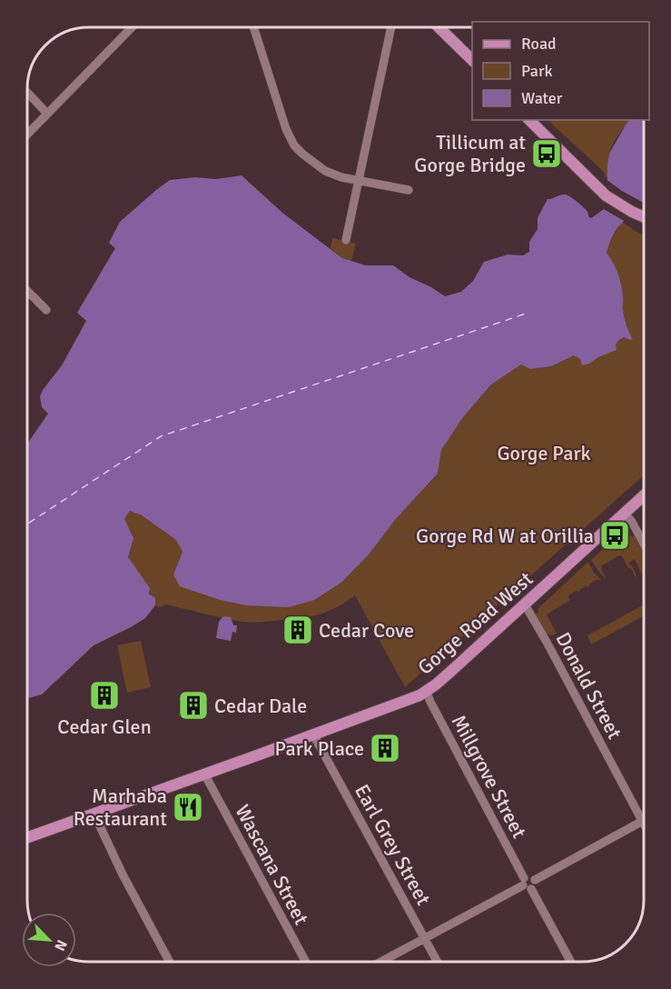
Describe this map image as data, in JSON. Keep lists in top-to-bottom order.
{
  "streets": {
    "main road": ["Gorge Road West"],
    "street": [
      "Donald Street",
      "Millgrove Street",
      "Earl Grey Street",
      "Wascana Street"
    ]
  },
  "crossings": [
    ["Gorge Road West", "Donald Street"],
    ["Gorge Road West", "Millgrove Street"],
    ["Gorge Road West", "Earl Grey Street"],
    ["Gorge Road West", "Wascana Street"]
  ],
  "parks": ["Gorge Park"],
  "places": {
    "bus stop": ["Tillicum at Gorge Bridge", "Gorge Rd W at Orillia"],
    "building": [
      "Cedar Cove",
      "Cedar Glen",
      "Cedar Dale",
      "Park Place"
    ],
    "restaurant": ["Marhaba Restaurant"]
  },
  "legend": ["Road", "Park", "Water"],
  "north": "bottom right"
}
